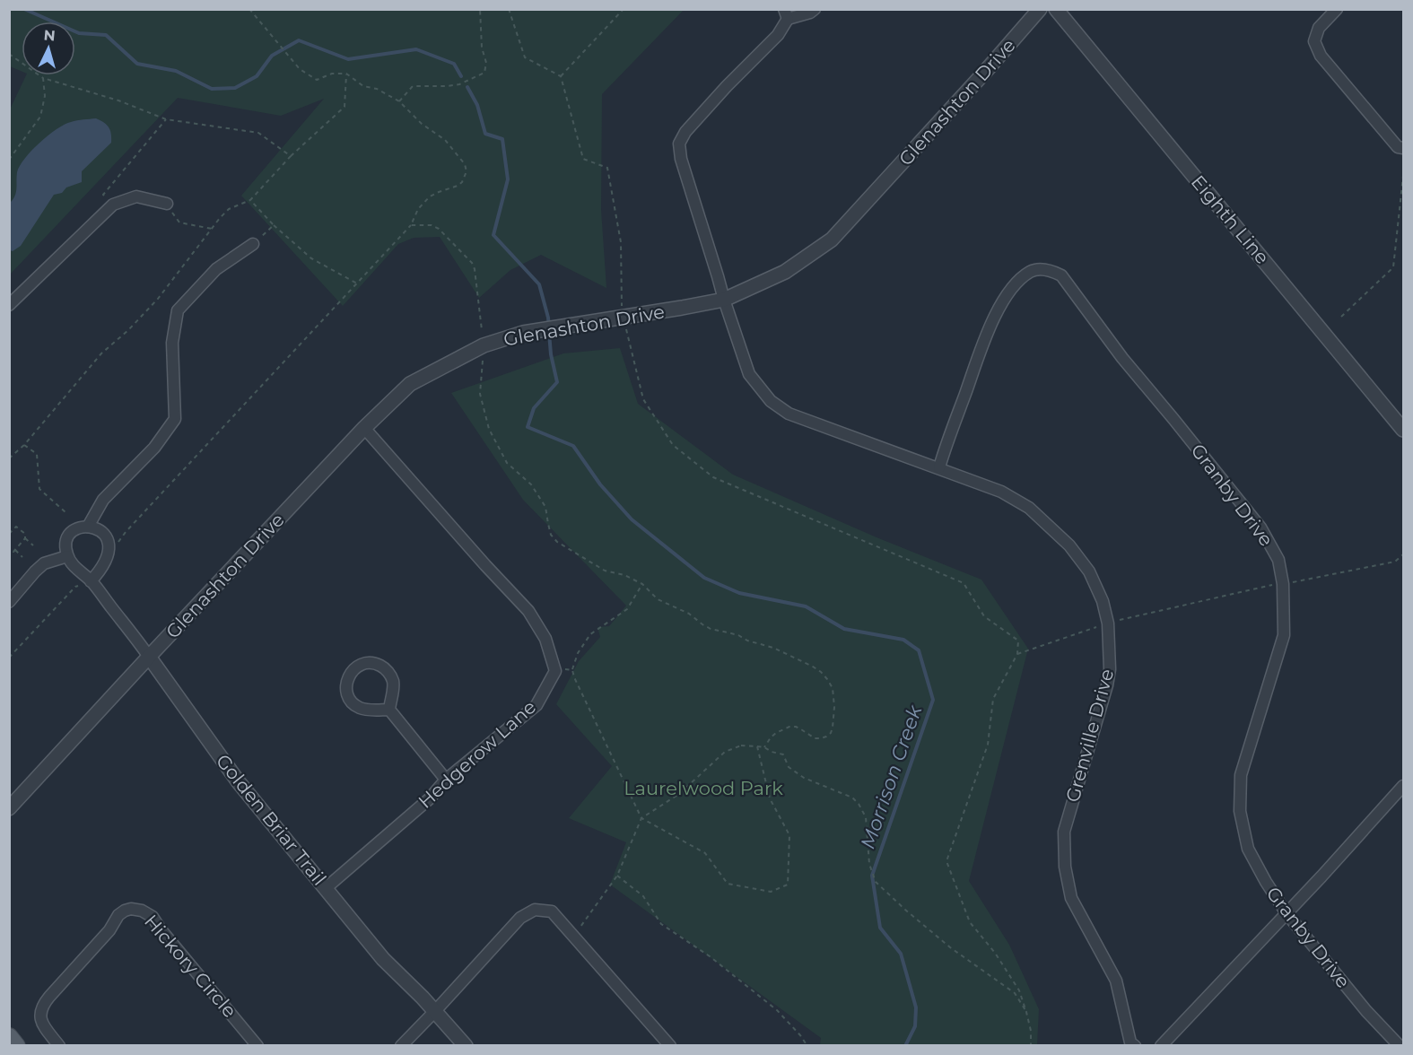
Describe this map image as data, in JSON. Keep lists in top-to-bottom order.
{
  "streets": {
    "street": [
      "Glenashton Drive",
      "Eighth Line",
      "Granby Drive",
      "Grenville Drive",
      "Hedgerow Lane",
      "Golden Briar Trail",
      "Hickory Circle"
    ]
  },
  "crossings": [
    ["Glenashton Drive", "Grenville Drive"],
    ["Glenashton Drive", "Hedgerow Lane"],
    ["Glenashton Drive", "Golden Briar Trail"],
    ["Granby Drive", "Grenville Drive"],
    ["Hedgerow Lane", "Golden Briar Trail"]
  ],
  "water": ["Morrison Creek"],
  "parks": ["Laurelwood Park"],
  "north": "top"
}
